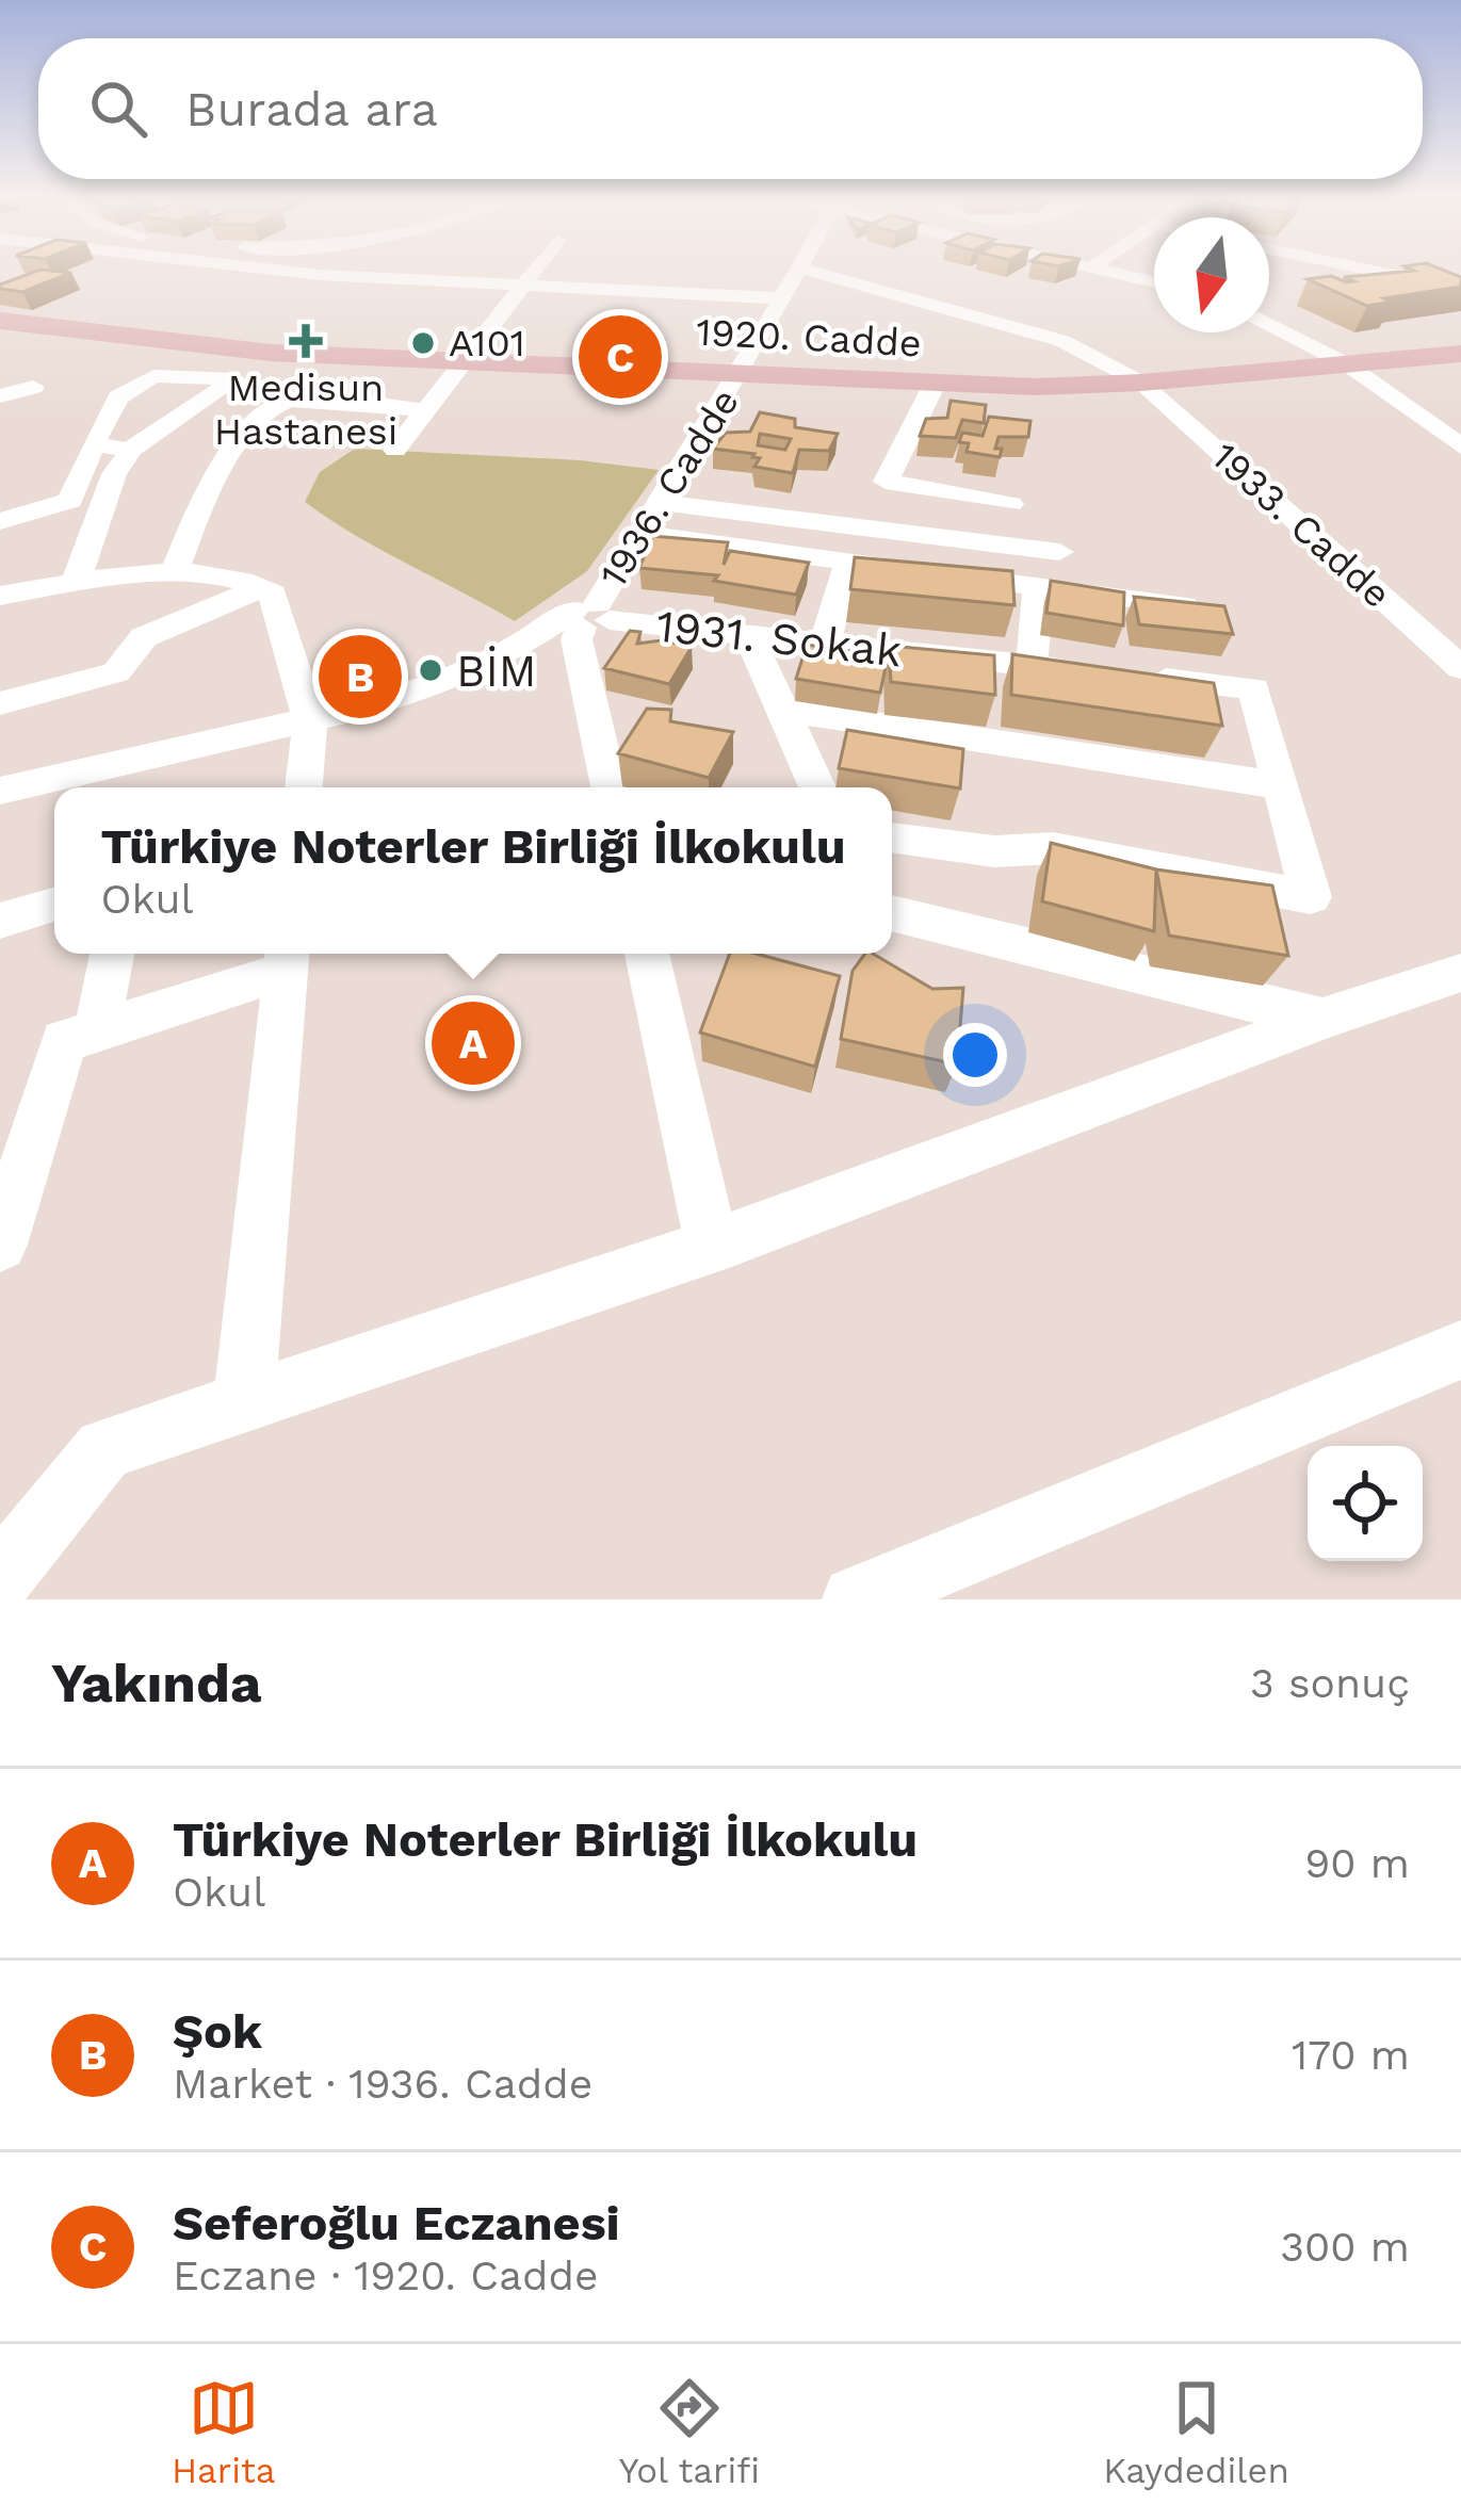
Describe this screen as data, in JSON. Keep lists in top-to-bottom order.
{
  "streets": {
    "main road": ["1920. Cadde"],
    "street": ["1936. Cadde", "1933. Cadde", "1931. Sokak"]
  },
  "crossings": [
    ["1920. Cadde", "1936. Cadde"],
    ["1920. Cadde", "1933. Cadde"],
    ["1936. Cadde", "1931. Sokak"]
  ],
  "places": {
    "health": ["Medisun Hastanesi"],
    "other": ["A101", "BİM"]
  },
  "north": "bottom",
  "page": {
    "search": "Burada ara",
    "pins": ["C", "B", "A"],
    "popup": ["Türkiye Noterler Birliği İlkokulu", "Okul"],
    "heading": ["Yakında", "3 sonuç"],
    "list": [
      {
        "mark": "A",
        "name": "Türkiye Noterler Birliği İlkokulu",
        "note": "Okul",
        "value": "90 m"
      },
      {
        "mark": "B",
        "name": "Şok",
        "note": "Market · 1936. Cadde",
        "value": "170 m"
      },
      {
        "mark": "C",
        "name": "Seferoğlu Eczanesi",
        "note": "Eczane · 1920. Cadde",
        "value": "300 m"
      }
    ],
    "nav": ["Harita", "Yol tarifi", "Kaydedilen"]
  }
}
